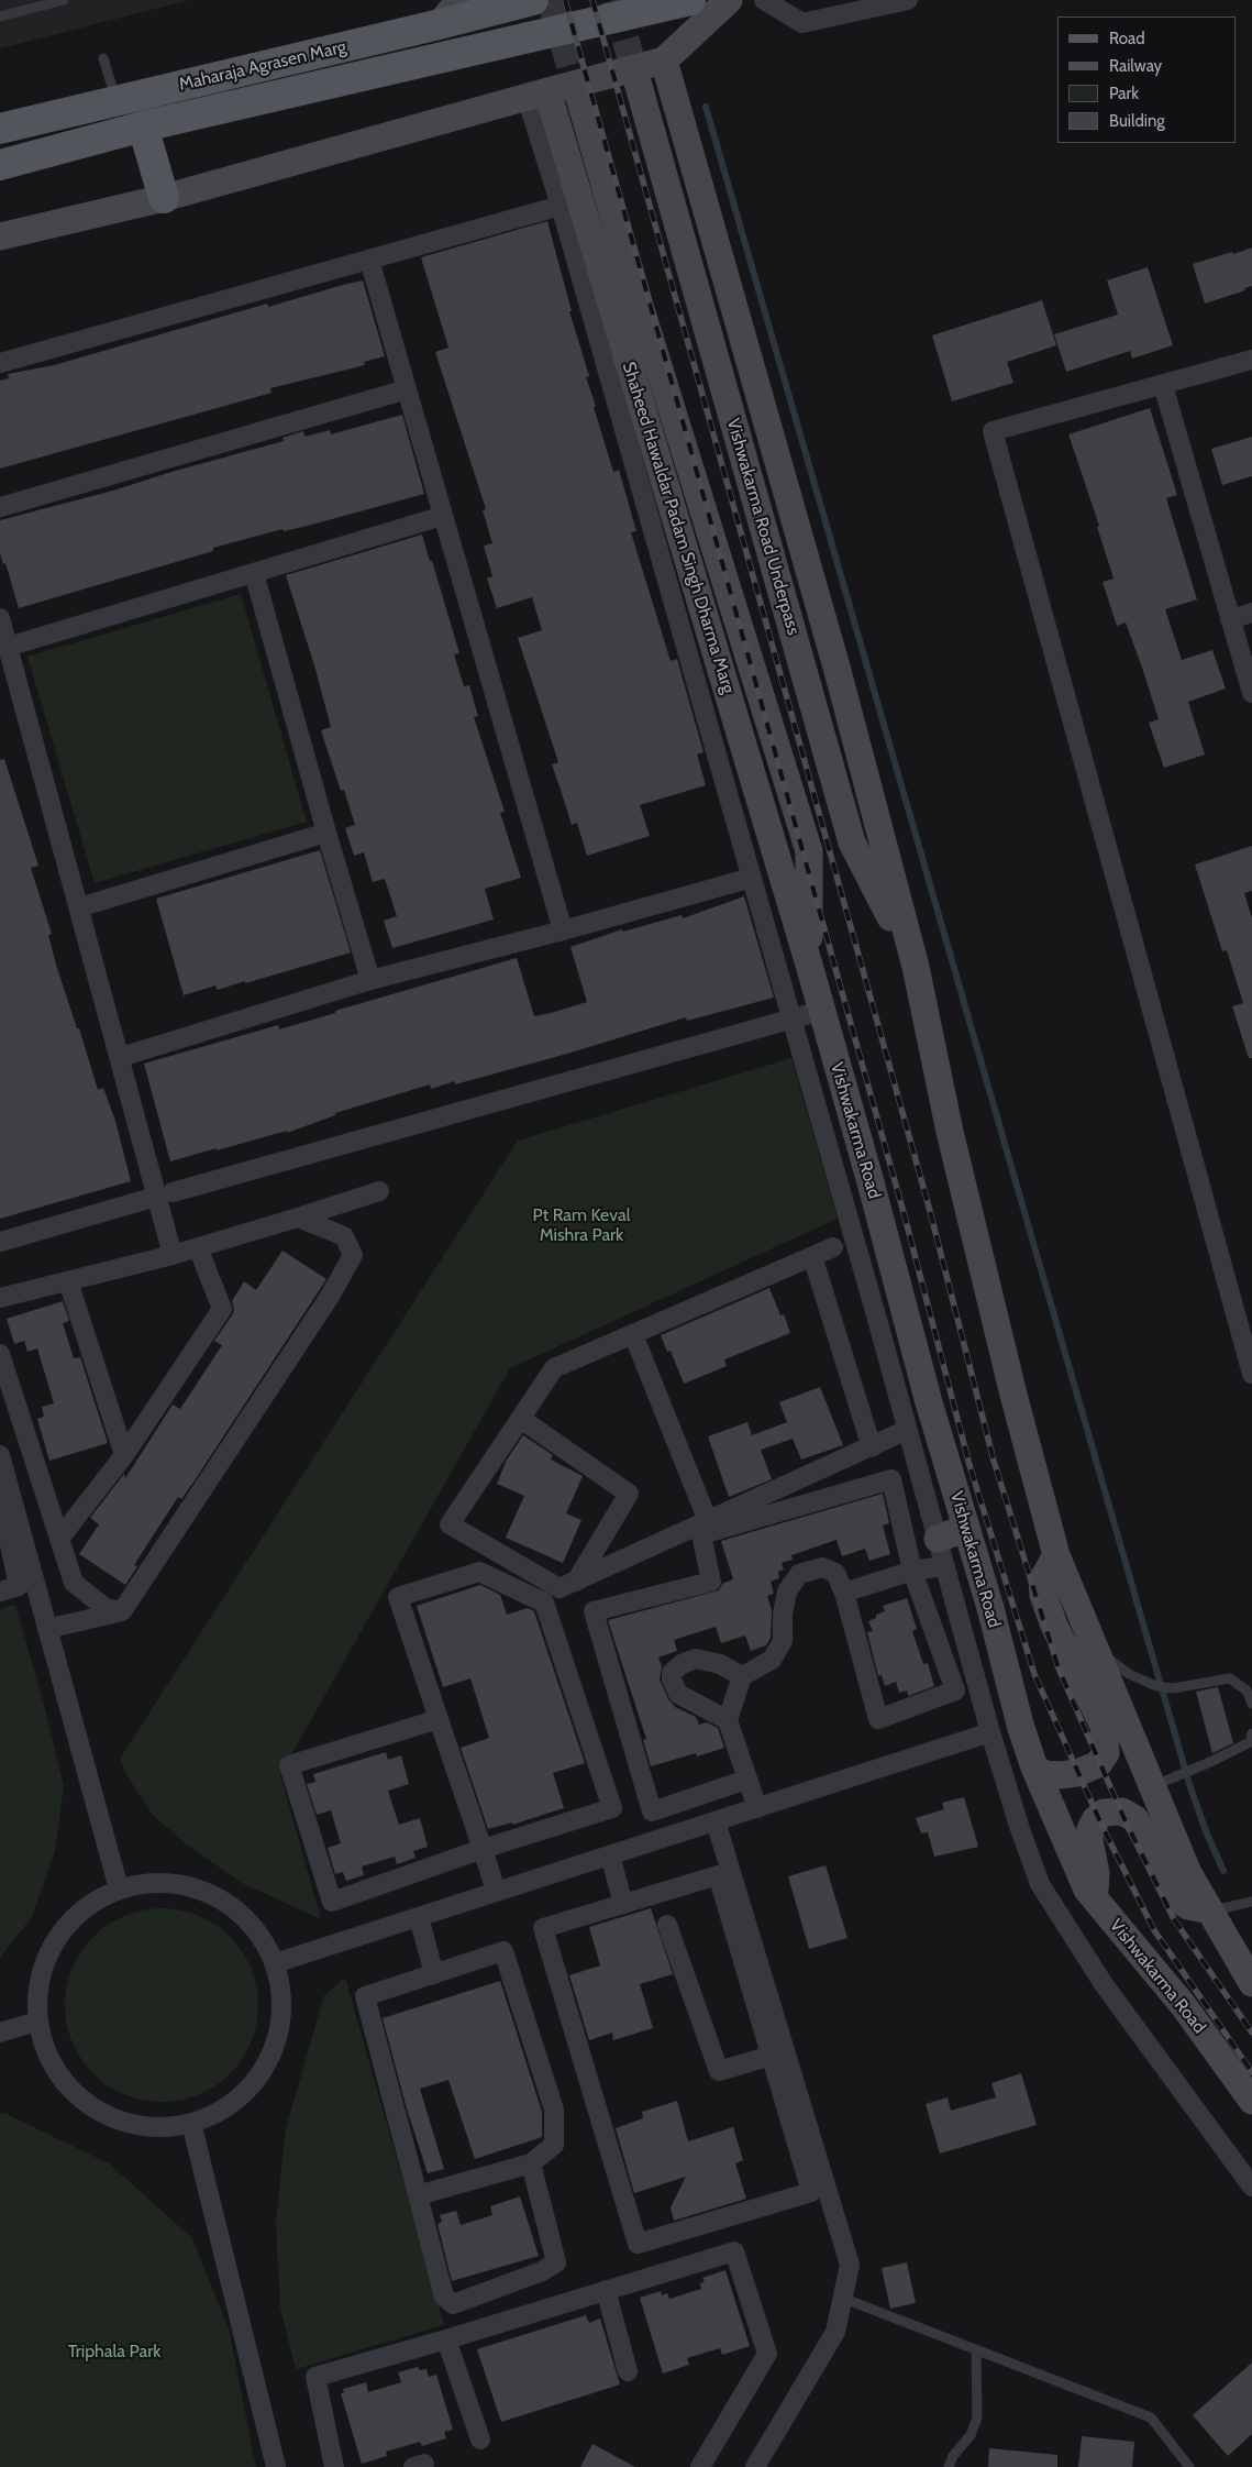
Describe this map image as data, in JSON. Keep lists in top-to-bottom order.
{
  "streets": {
    "main road": [
      "Maharaja Agrasen Marg",
      "Vishwakarma Road Underpass",
      "Shaheed Hawaldar Padam Singh Dharma Marg",
      "Vishwakarma Road"
    ]
  },
  "crossings": [
    ["Shaheed Hawaldar Padam Singh Dharma Marg", "Vishwakarma Road"]
  ],
  "parks": ["Pt Ram Keval Mishra Park", "Triphala Park"],
  "legend": [
    "Road",
    "Railway",
    "Park",
    "Building"
  ]
}
